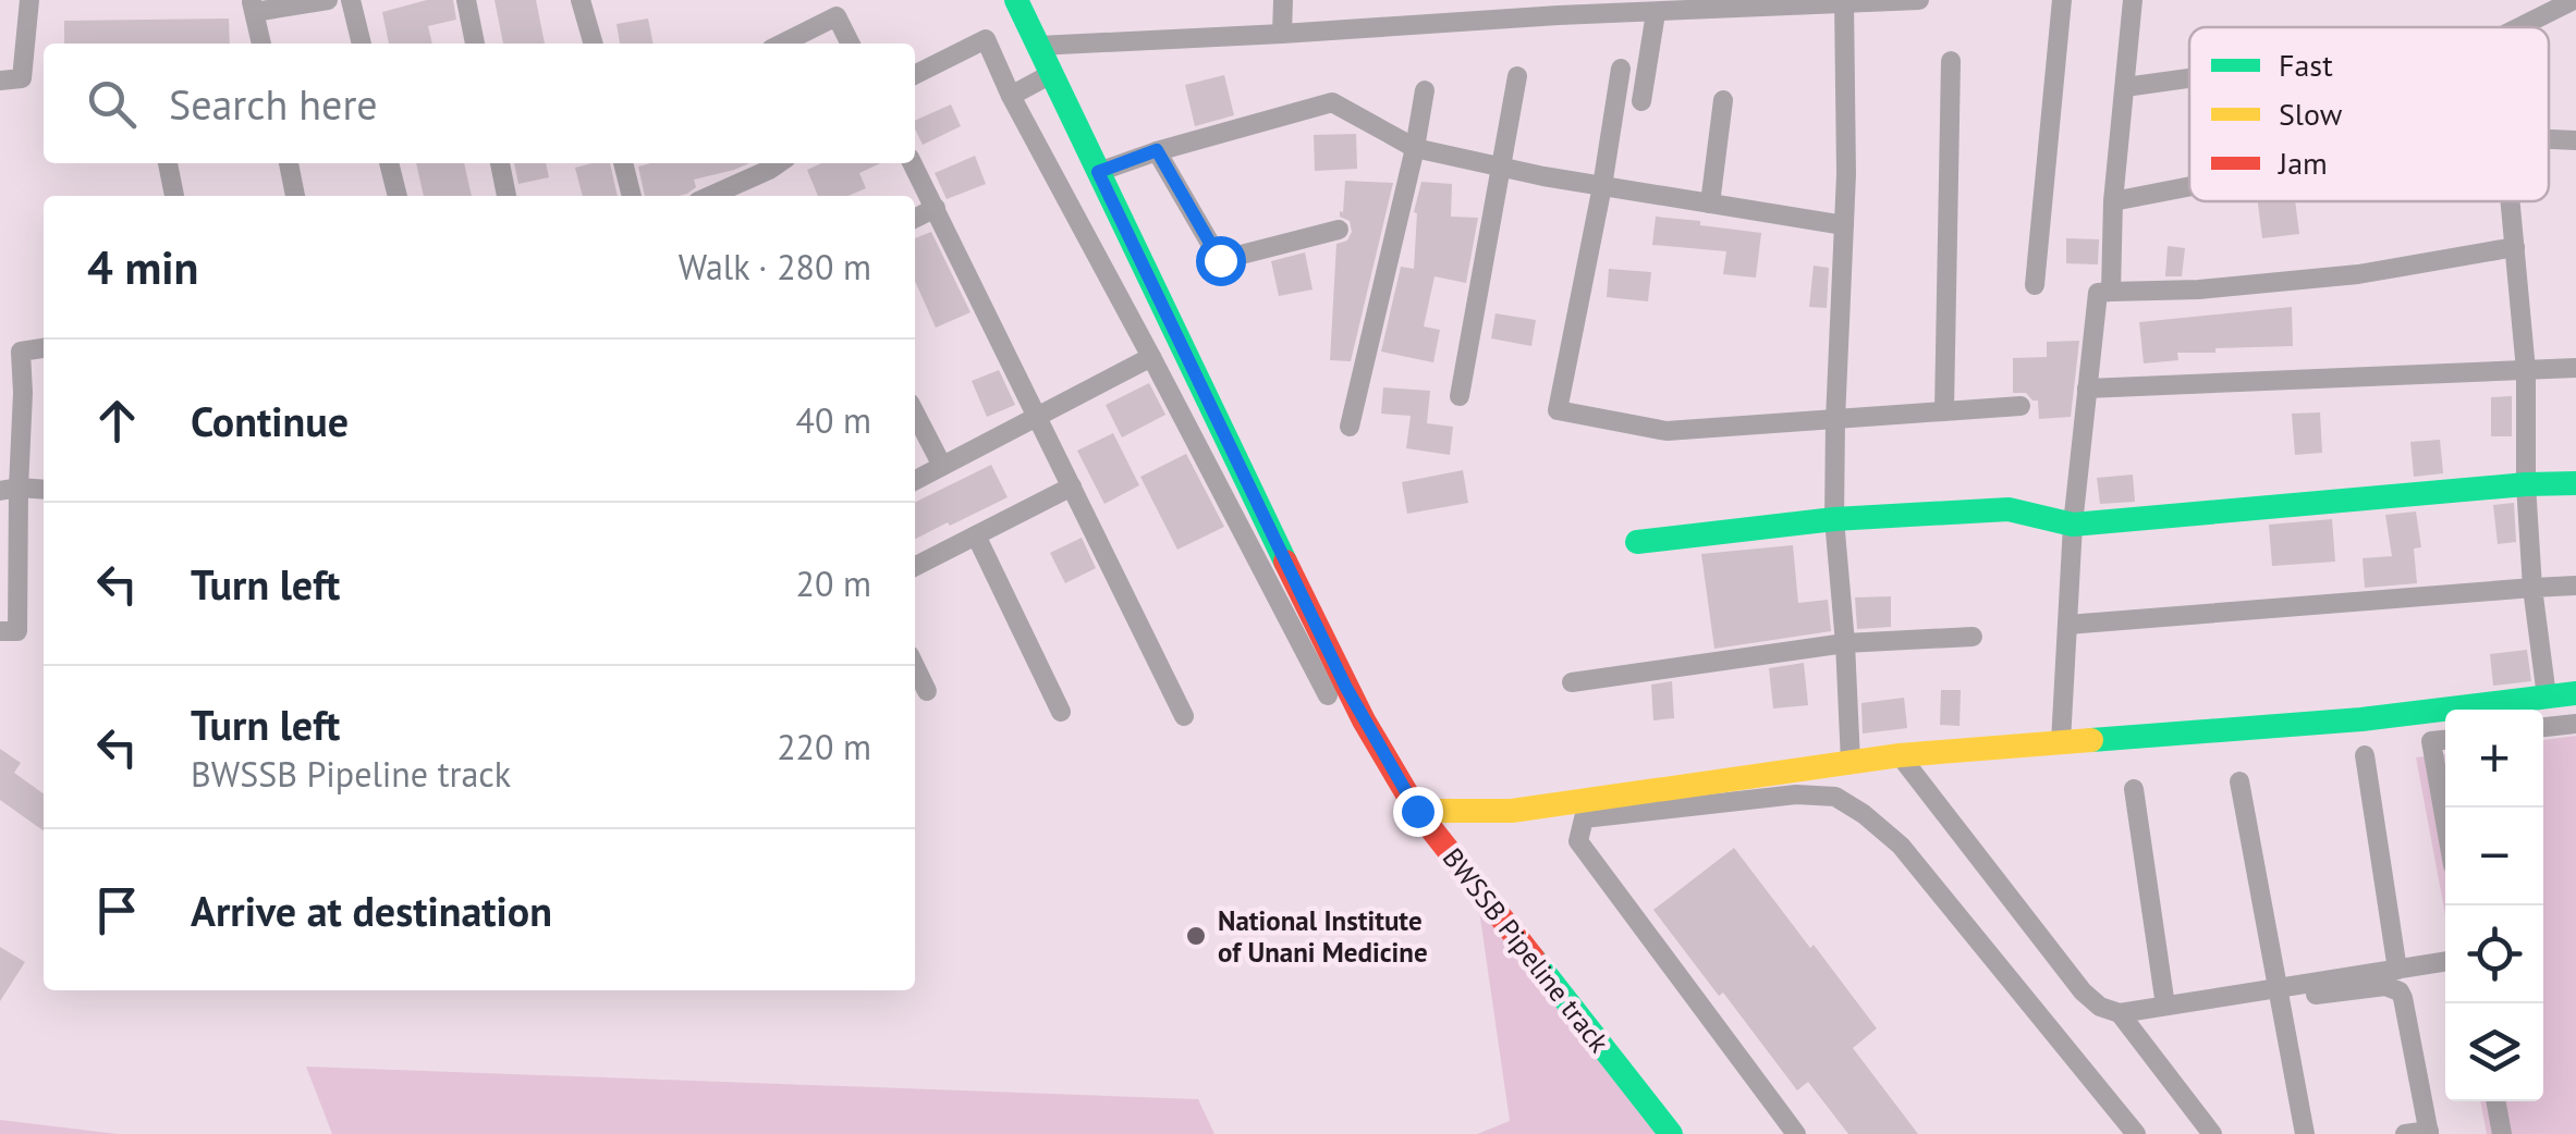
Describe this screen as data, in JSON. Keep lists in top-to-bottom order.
{
  "streets": {
    "street": ["BWSSB Pipeline track"]
  },
  "places": ["National Institute of Unani Medicine"],
  "legend": ["Fast", "Slow", "Jam"],
  "page": {
    "search": "Search here",
    "heading": ["4 min", "Walk · 280 m"],
    "list": [
      ["Continue", "40 m"],
      ["Turn left", "20 m"],
      ["Turn left", "BWSSB Pipeline track", "220 m"],
      "Arrive at destination"
    ],
    "map_buttons": ["+", "−"]
  }
}
